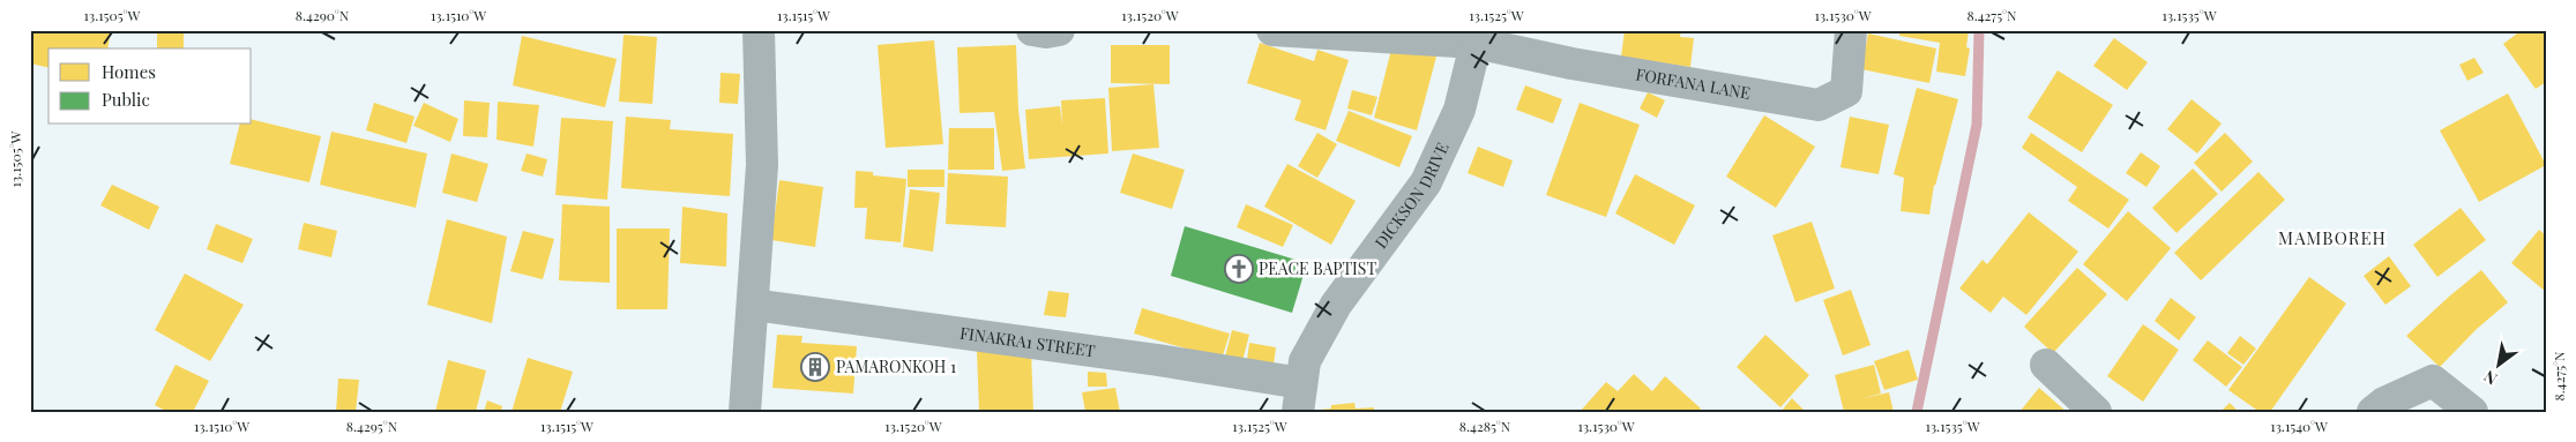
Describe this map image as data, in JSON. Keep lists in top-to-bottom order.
{
  "streets": {
    "street": ["FORFANA LANE", "DICKSON DRIVE", "FINAKRA1 STREET"]
  },
  "crossings": [
    ["FORFANA LANE", "DICKSON DRIVE"],
    ["DICKSON DRIVE", "FINAKRA1 STREET"]
  ],
  "districts": ["MAMBOREH"],
  "places": {
    "church": ["PEACE BAPTIST"],
    "building": ["PAMARONKOH 1"]
  },
  "legend": ["Homes", "Public"],
  "north": "bottom left",
  "coordinates": [
    "13.1505°W",
    "8.4290°N",
    "13.1510°W",
    "13.1515°W",
    "13.1520°W",
    "13.1525°W",
    "13.1530°W",
    "8.4275°N",
    "13.1535°W",
    "8.4295°N",
    "8.4285°N",
    "13.1540°W"
  ]
}
